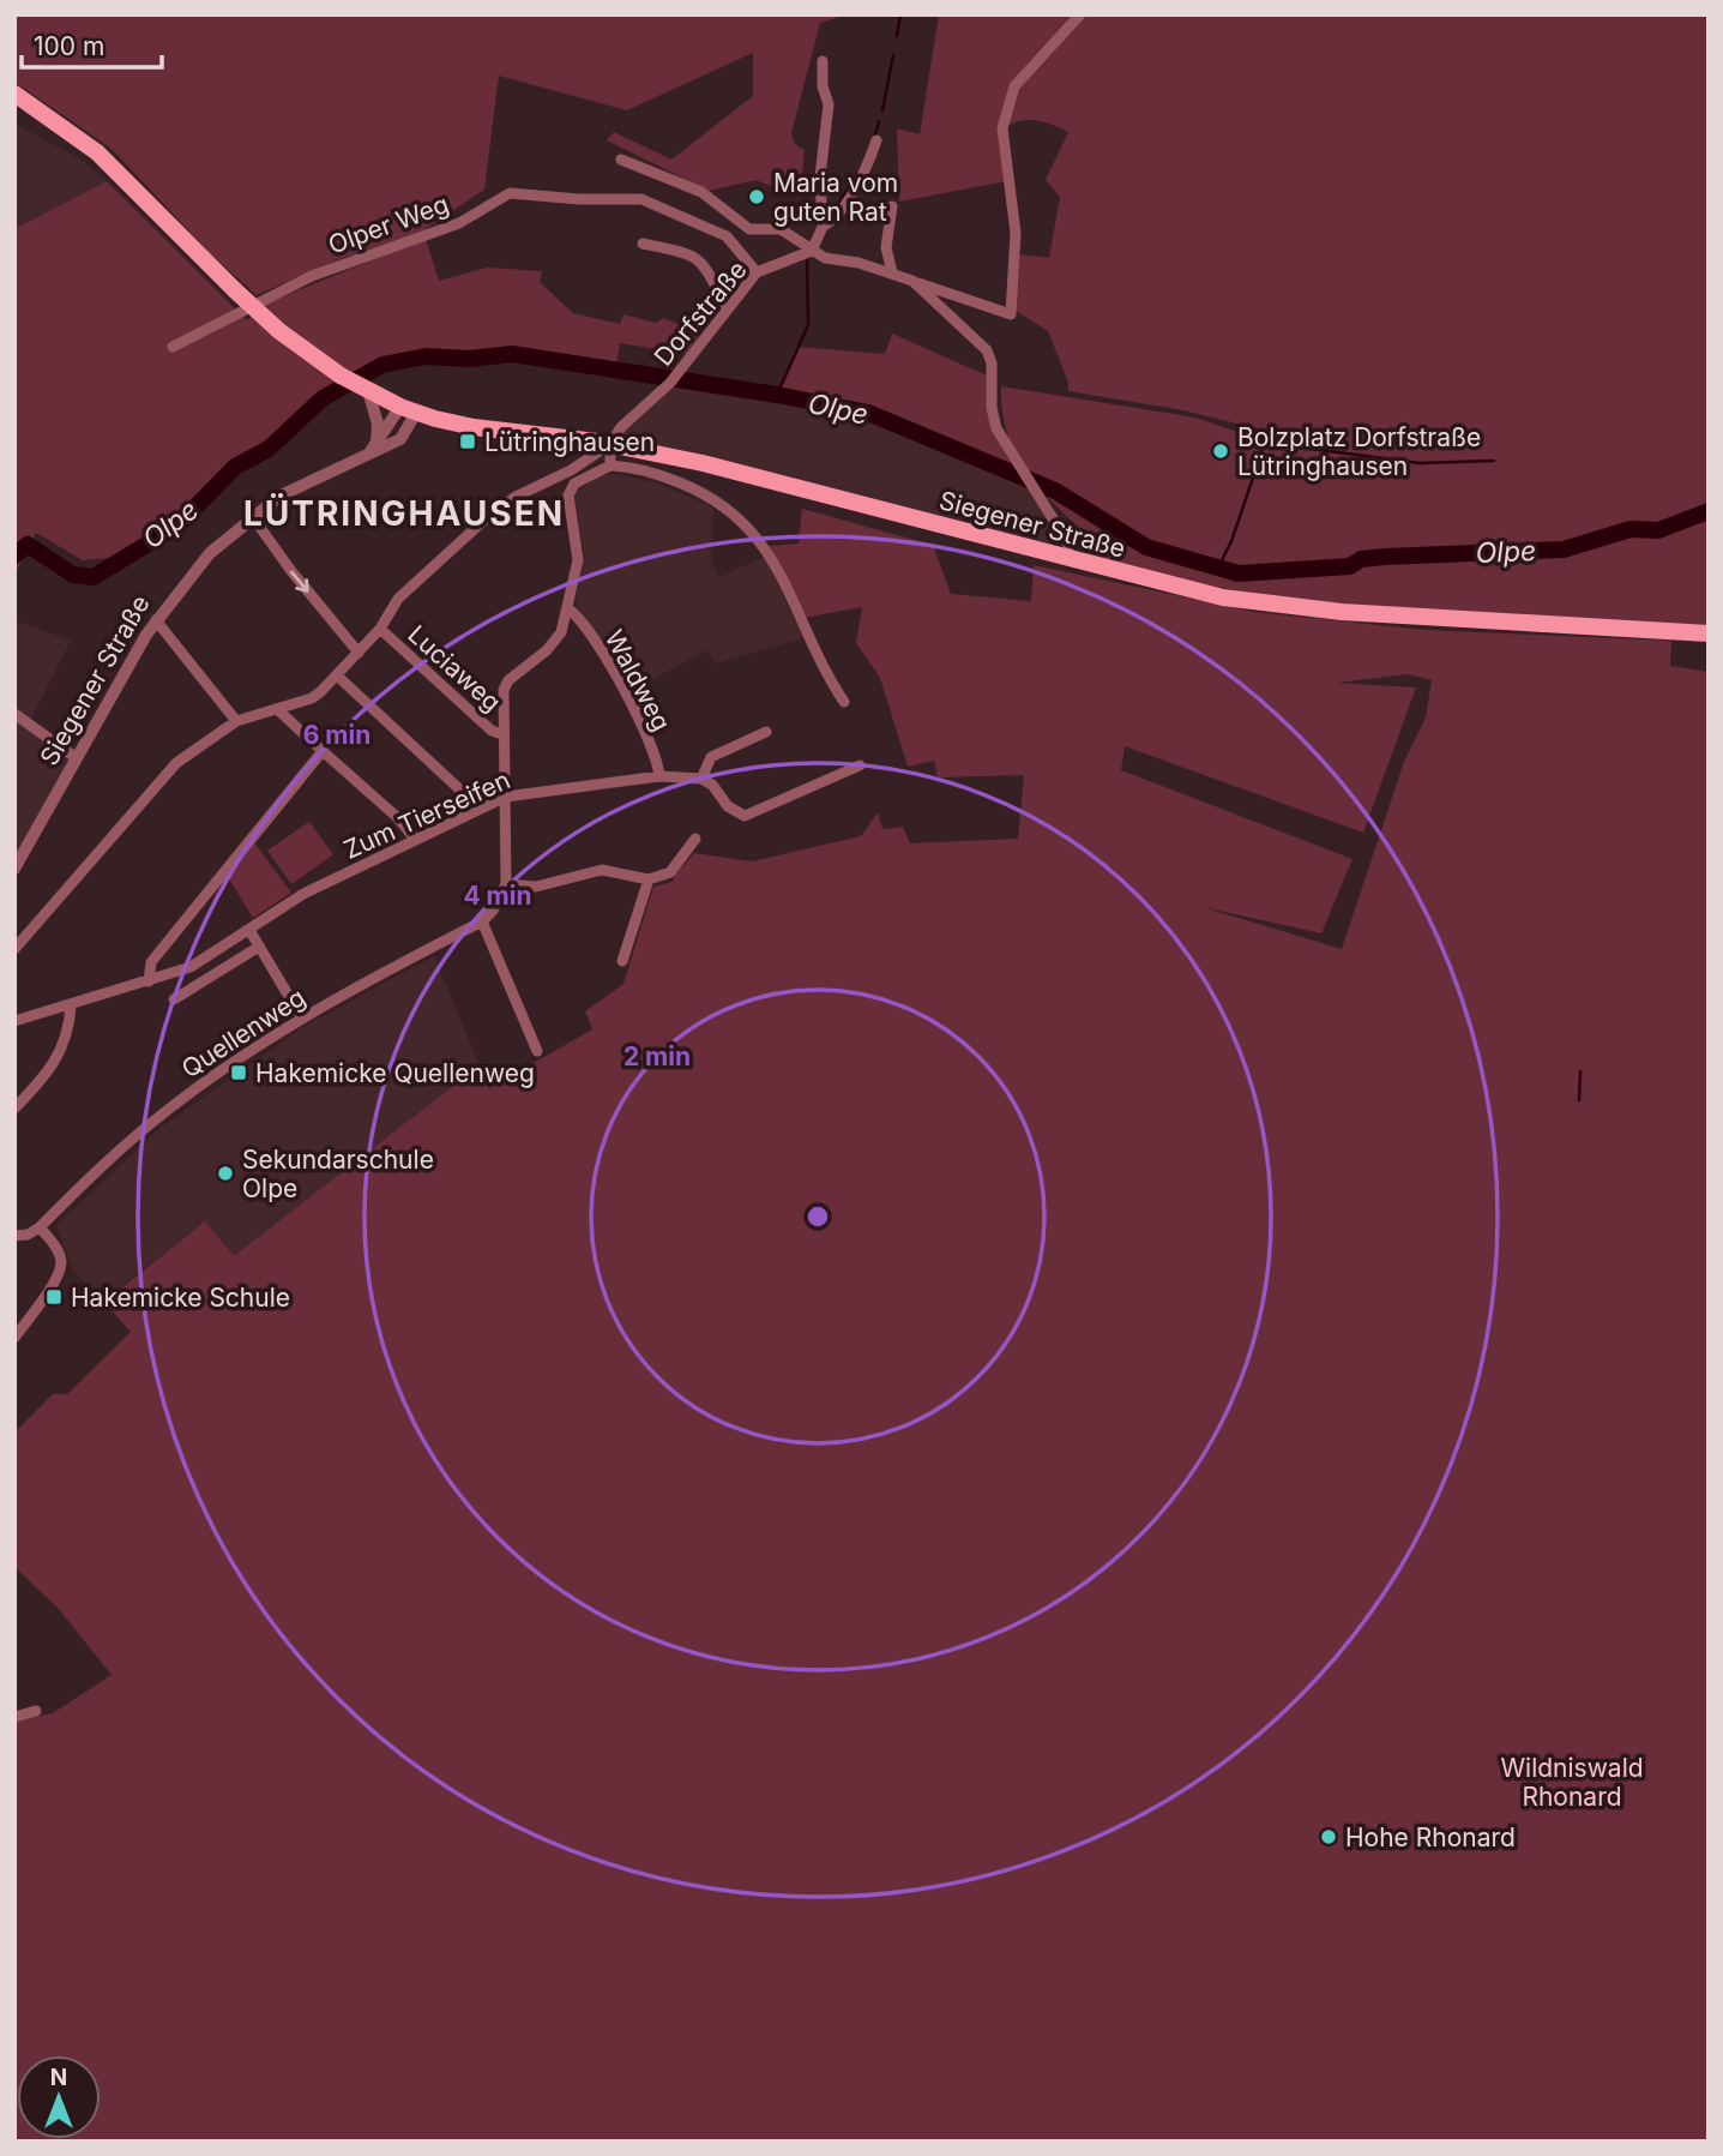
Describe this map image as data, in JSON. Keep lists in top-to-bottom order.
{
  "streets": {
    "main road": ["Siegener Straße"],
    "street": [
      "Olper Weg",
      "Dorfstraße",
      "Luciaweg",
      "Waldweg",
      "Zum Tierseifen",
      "Quellenweg"
    ]
  },
  "crossings": [
    ["Olper Weg", "Dorfstraße"],
    ["Dorfstraße", "Siegener Straße"],
    ["Dorfstraße", "Luciaweg"],
    ["Waldweg", "Zum Tierseifen"]
  ],
  "districts": ["LÜTRINGHAUSEN"],
  "water": ["Olpe"],
  "parks": ["Wildniswald Rhonard"],
  "places": {
    "other": [
      "Maria vom guten Rat",
      "Bolzplatz Dorfstraße Lütringhausen",
      "Sekundarschule Olpe",
      "Hohe Rhonard"
    ],
    "transit": ["Lütringhausen", "Hakemicke Quellenweg", "Hakemicke Schule"]
  },
  "scale_bar": "100 m",
  "north": "top",
  "rings": ["6 min", "4 min", "2 min"]
}
